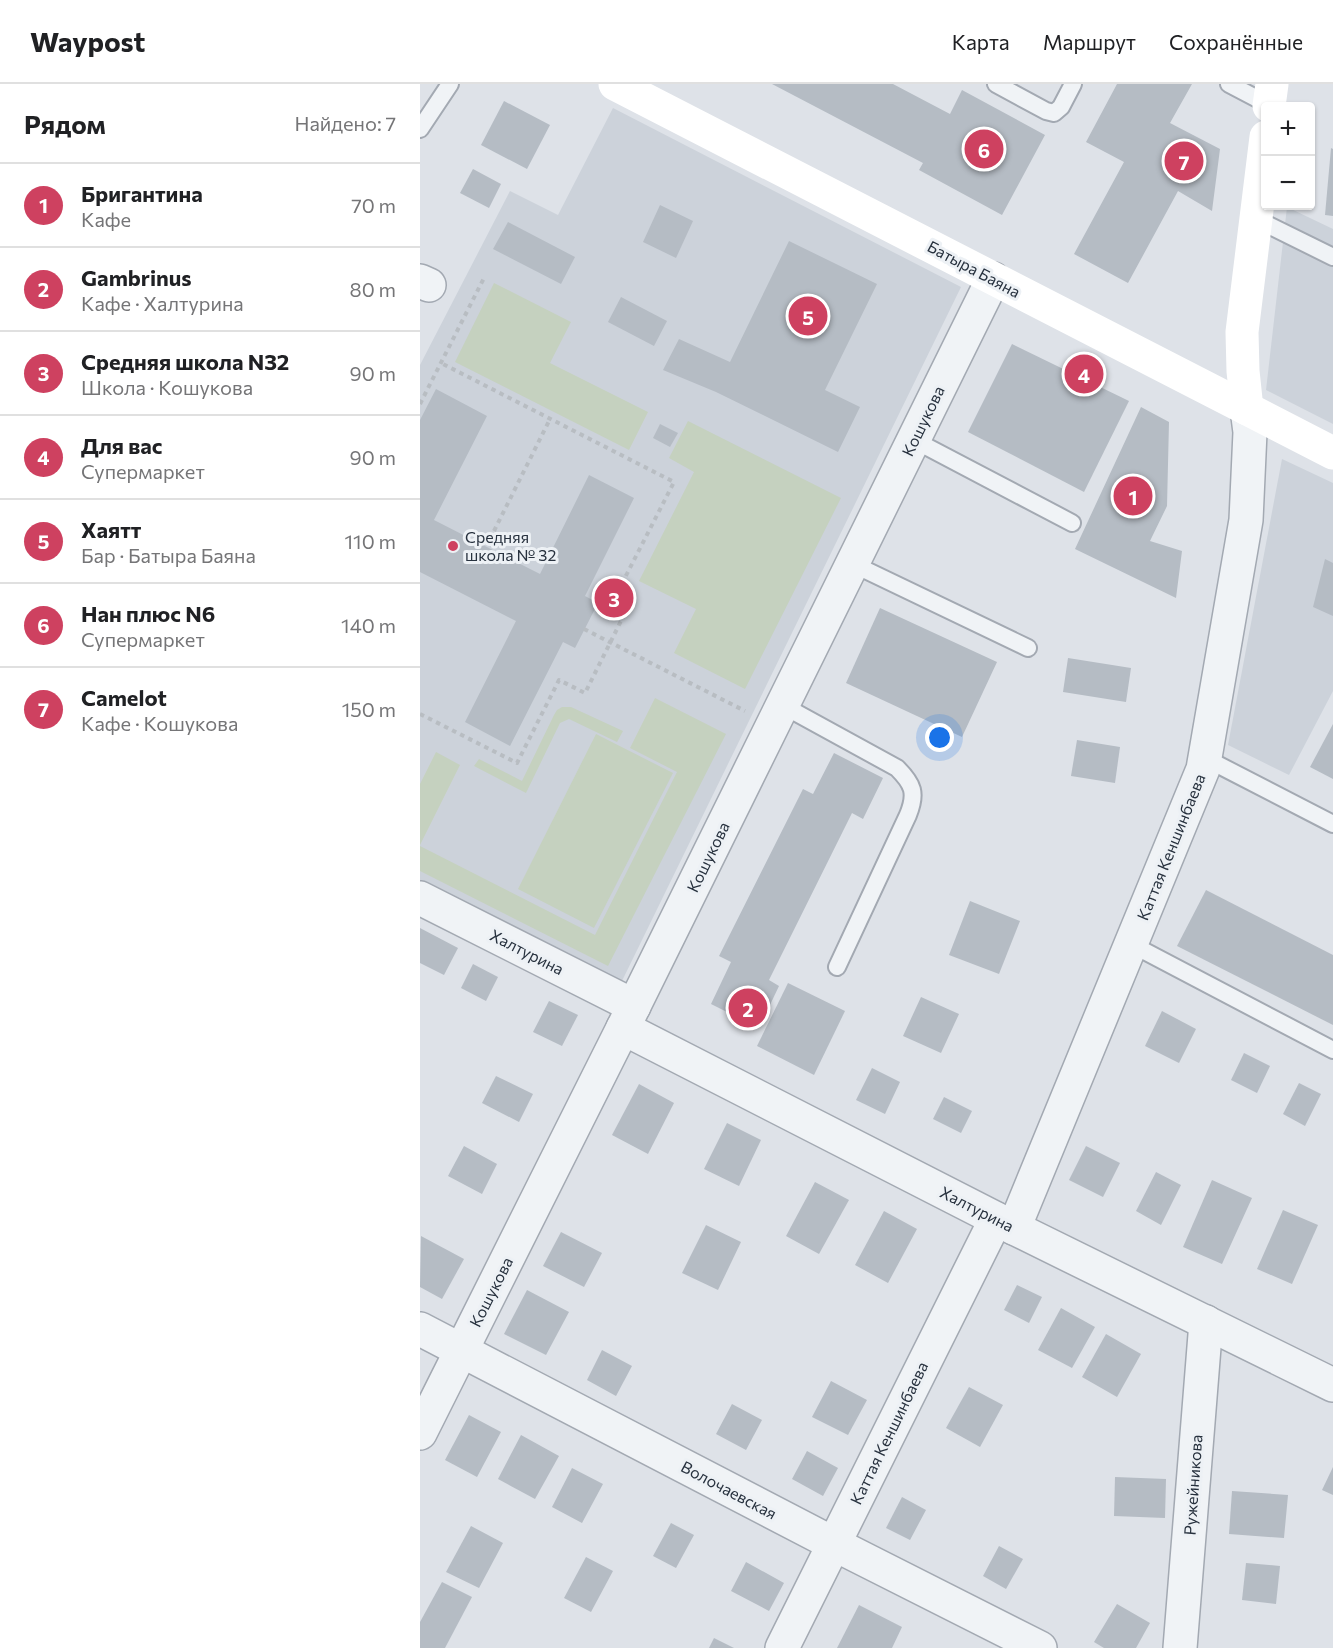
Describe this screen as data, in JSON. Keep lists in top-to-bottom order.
{
  "streets": {
    "street": [
      "Батыра Баяна",
      "Кошукова",
      "Каттая Кеншинбаева",
      "Халтурина",
      "Ружейникова",
      "Волочаевская"
    ]
  },
  "crossings": [
    ["Батыра Баяна", "Кошукова"],
    ["Батыра Баяна", "Каттая Кеншинбаева"],
    ["Кошукова", "Халтурина"],
    ["Кошукова", "Волочаевская"],
    ["Каттая Кеншинбаева", "Халтурина"],
    ["Каттая Кеншинбаева", "Волочаевская"],
    ["Халтурина", "Ружейникова"]
  ],
  "places": ["Средняя школа № 32"],
  "page": {
    "header": "Waypost",
    "nav": ["Карта", "Маршрут", "Сохранённые"],
    "heading": ["Рядом", "Найдено: 7"],
    "map_buttons": ["+", "−"],
    "pins": [
      "6",
      "7",
      "5",
      "4",
      "1",
      "3",
      "2"
    ],
    "list": [
      {
        "mark": "1",
        "name": "Бригантина",
        "note": "Кафе",
        "value": "70 m"
      },
      {
        "mark": "2",
        "name": "Gambrinus",
        "note": "Кафе · Халтурина",
        "value": "80 m"
      },
      {
        "mark": "3",
        "name": "Средняя школа N32",
        "note": "Школа · Кошукова",
        "value": "90 m"
      },
      {
        "mark": "4",
        "name": "Для вас",
        "note": "Супермаркет",
        "value": "90 m"
      },
      {
        "mark": "5",
        "name": "Хаятт",
        "note": "Бар · Батыра Баяна",
        "value": "110 m"
      },
      {
        "mark": "6",
        "name": "Нан плюс N6",
        "note": "Супермаркет",
        "value": "140 m"
      },
      {
        "mark": "7",
        "name": "Camelot",
        "note": "Кафе · Кошукова",
        "value": "150 m"
      }
    ]
  }
}
